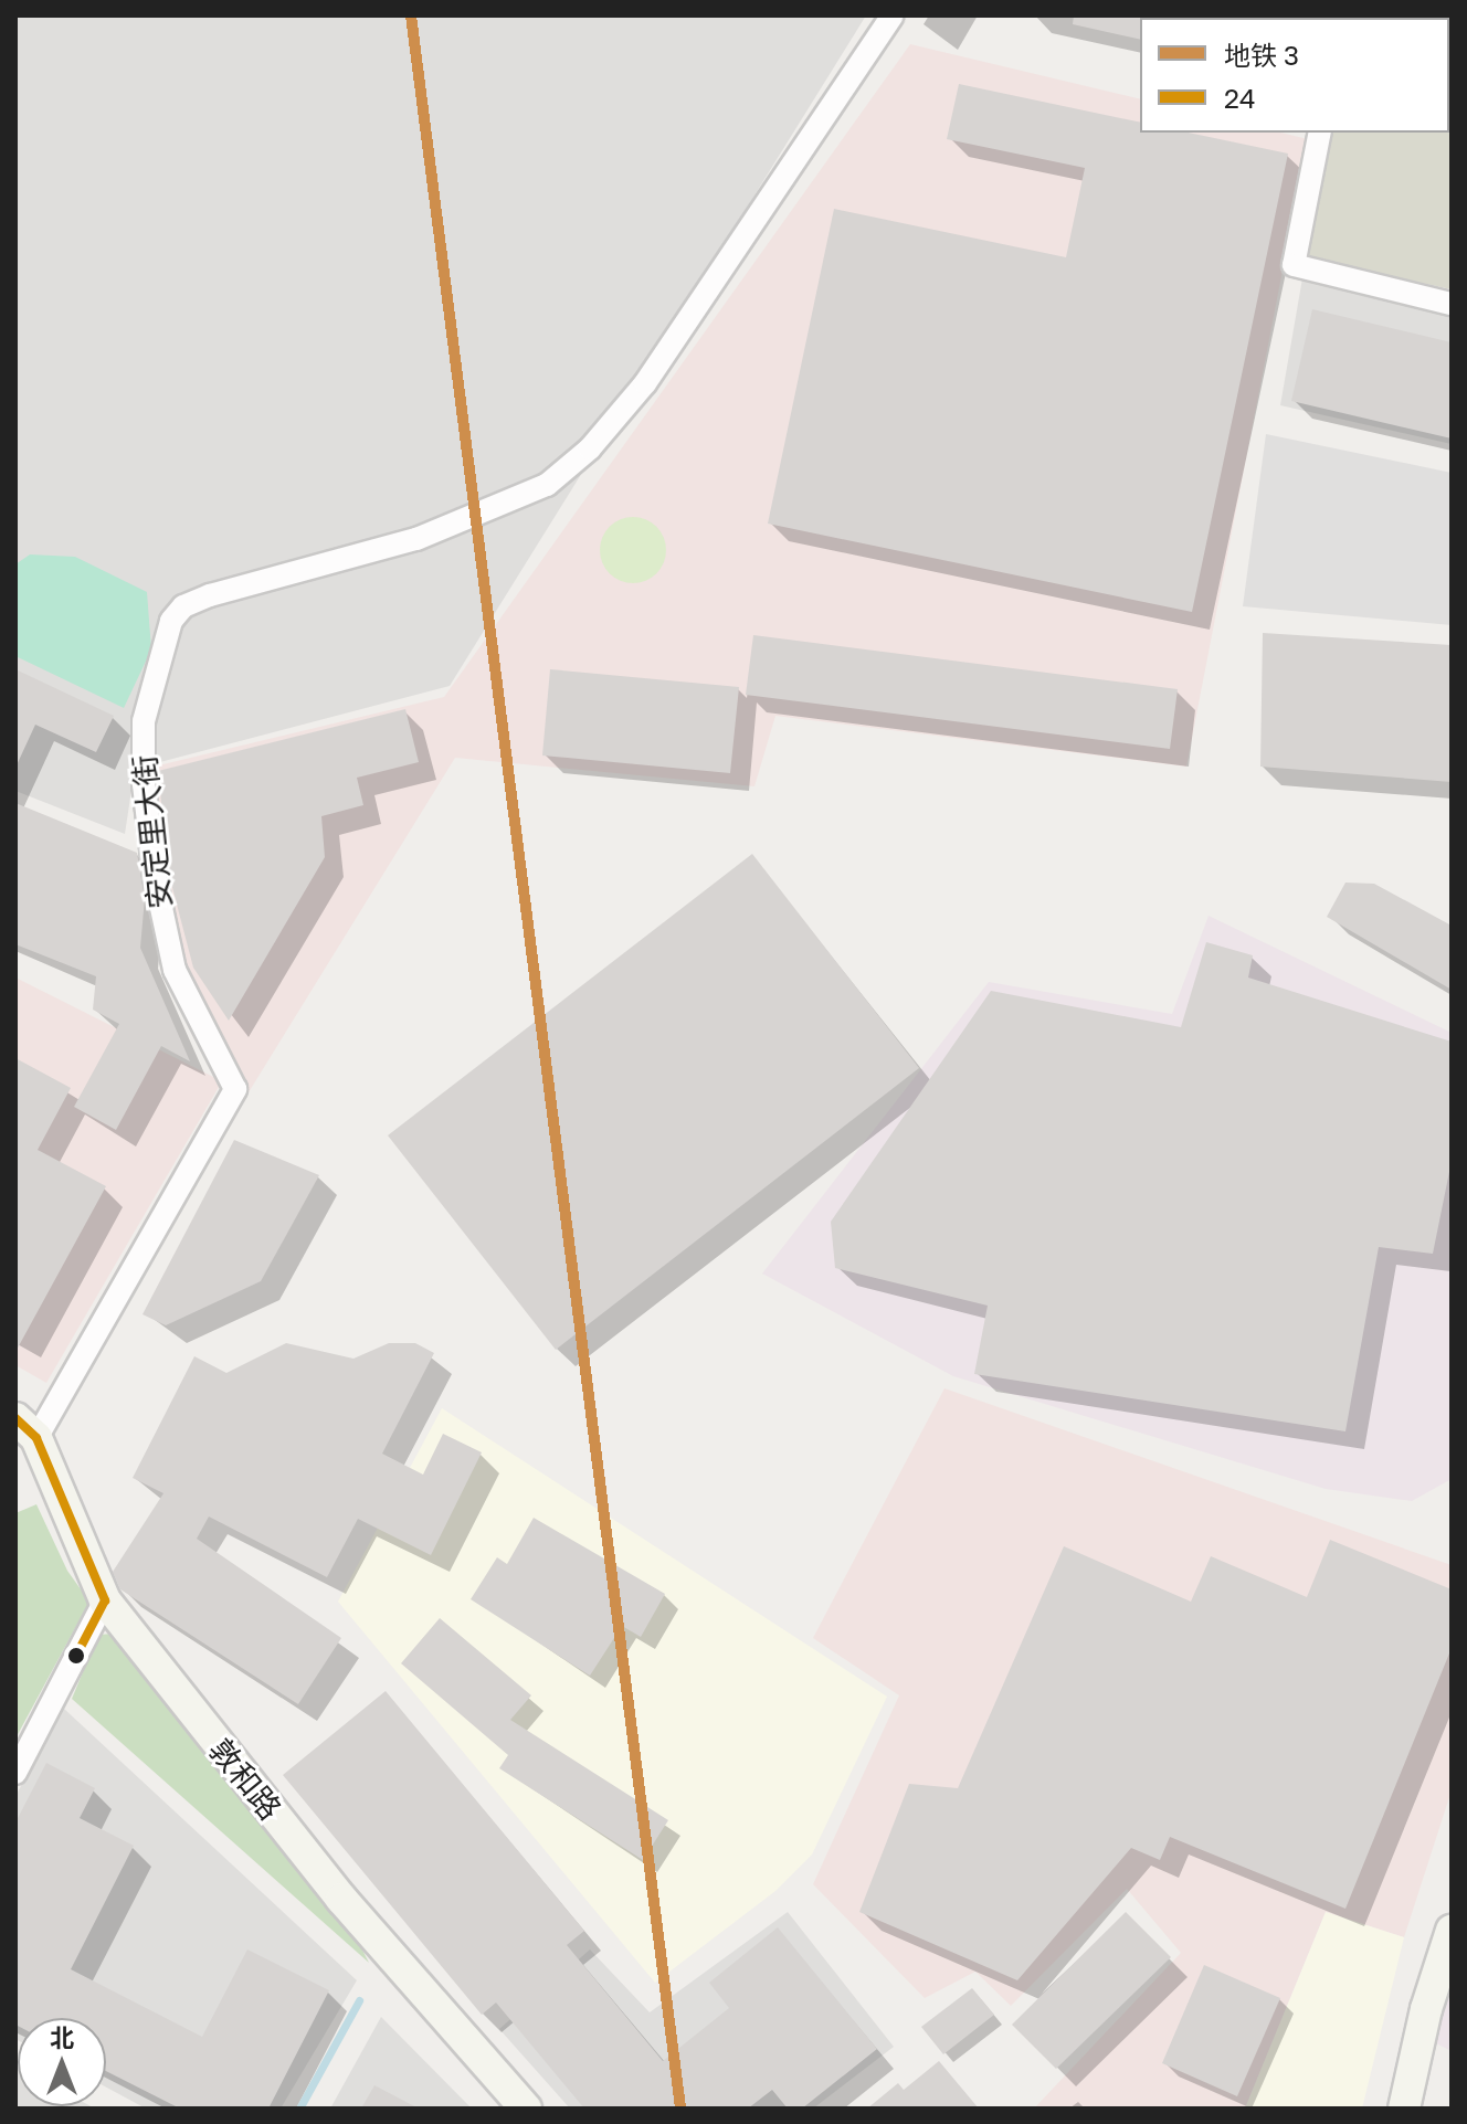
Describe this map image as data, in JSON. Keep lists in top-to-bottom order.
{
  "streets": {
    "street": ["安定里大街", "敦和路"]
  },
  "crossings": [
    ["安定里大街", "敦和路"]
  ],
  "lines": ["metro line 3", "transit line 24"],
  "legend": ["地铁 3", "24"],
  "north": "top"
}
